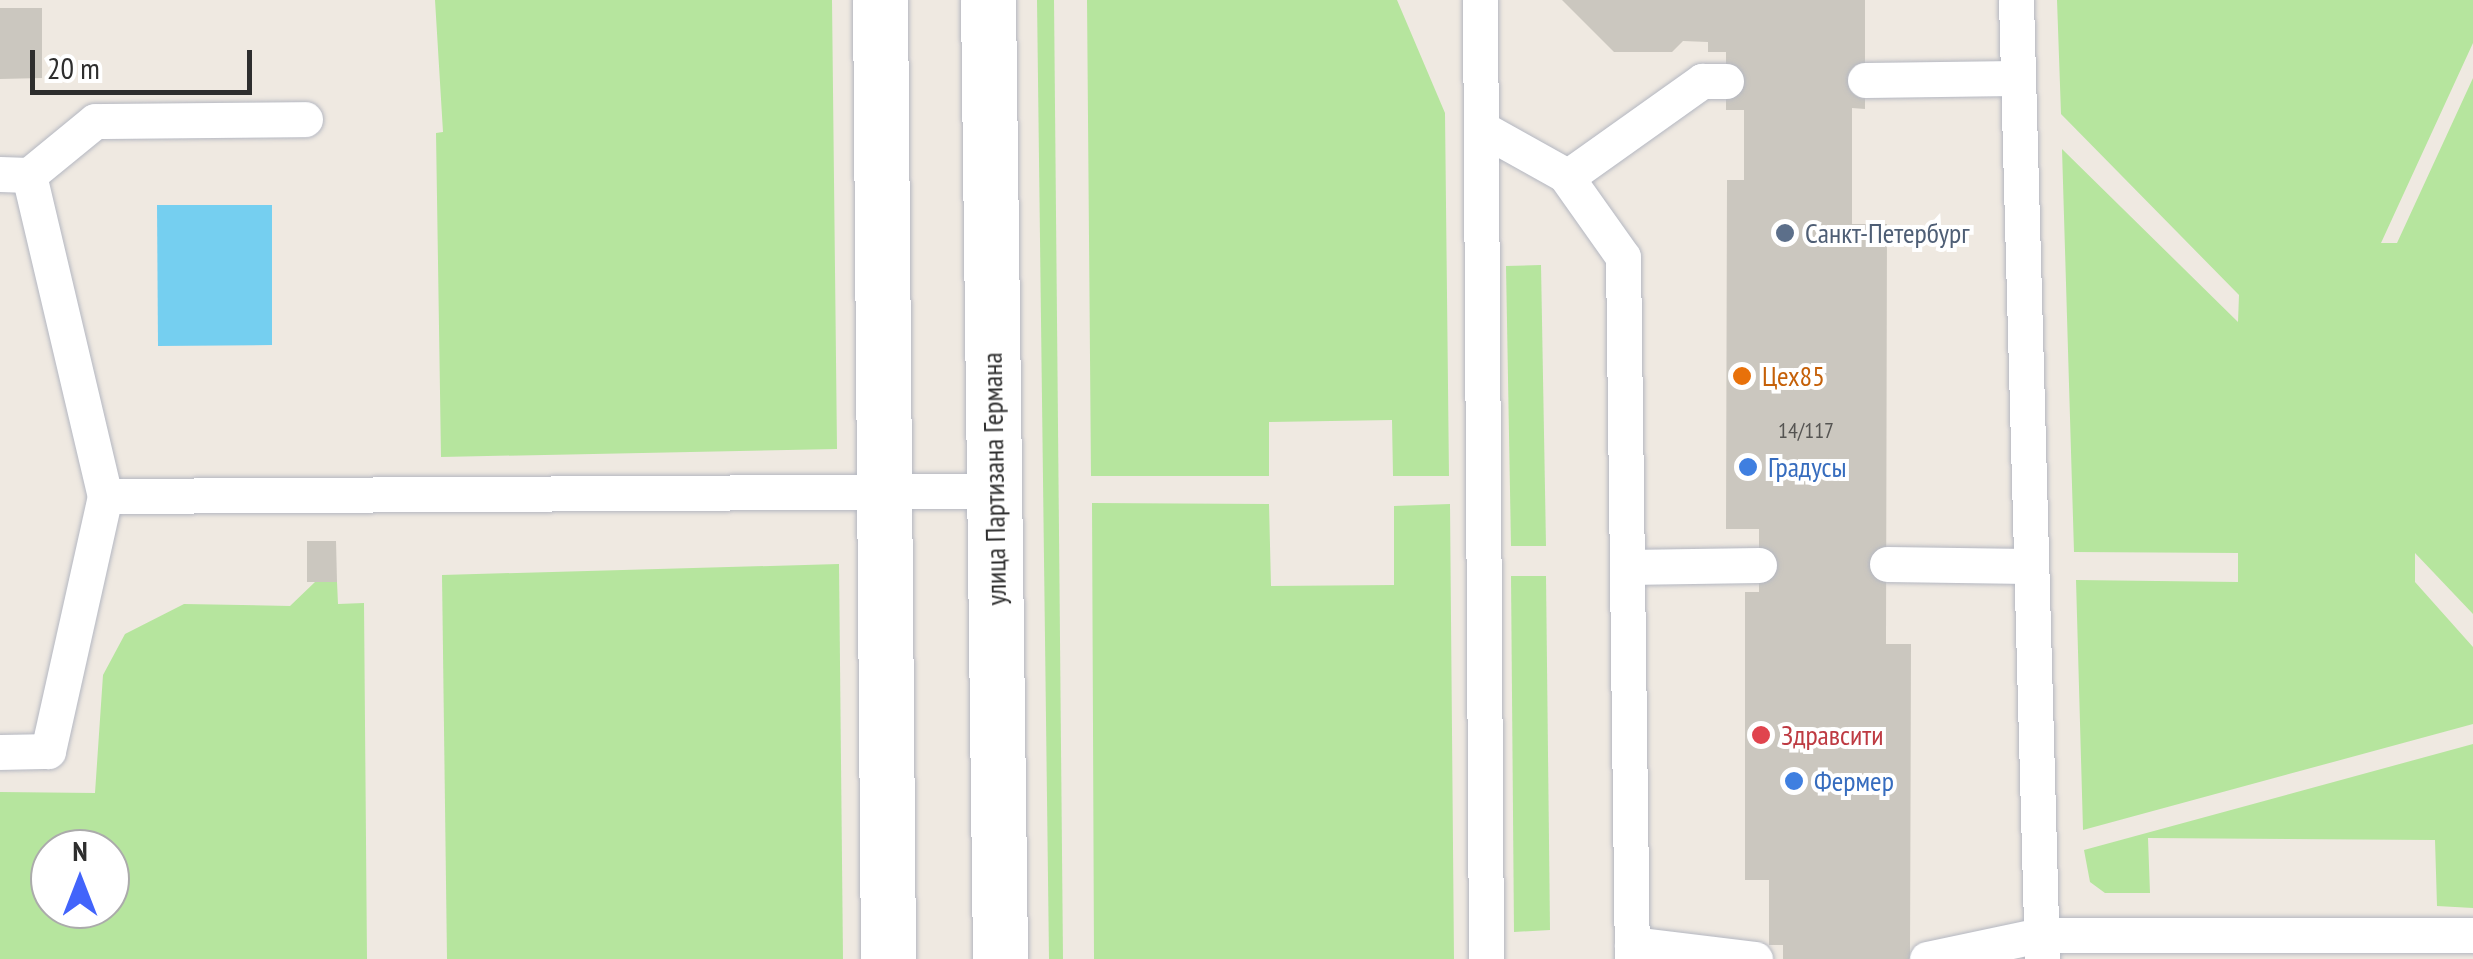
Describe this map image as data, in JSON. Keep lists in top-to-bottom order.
{
  "streets": {
    "main road": ["улица Партизана Германа"]
  },
  "places": [
    "Санкт-Петербург",
    "Цех85",
    "Градусы",
    "Здравсити",
    "Фермер"
  ],
  "house_numbers": ["14/117"],
  "scale_bar": "20 m",
  "north": "top"
}
